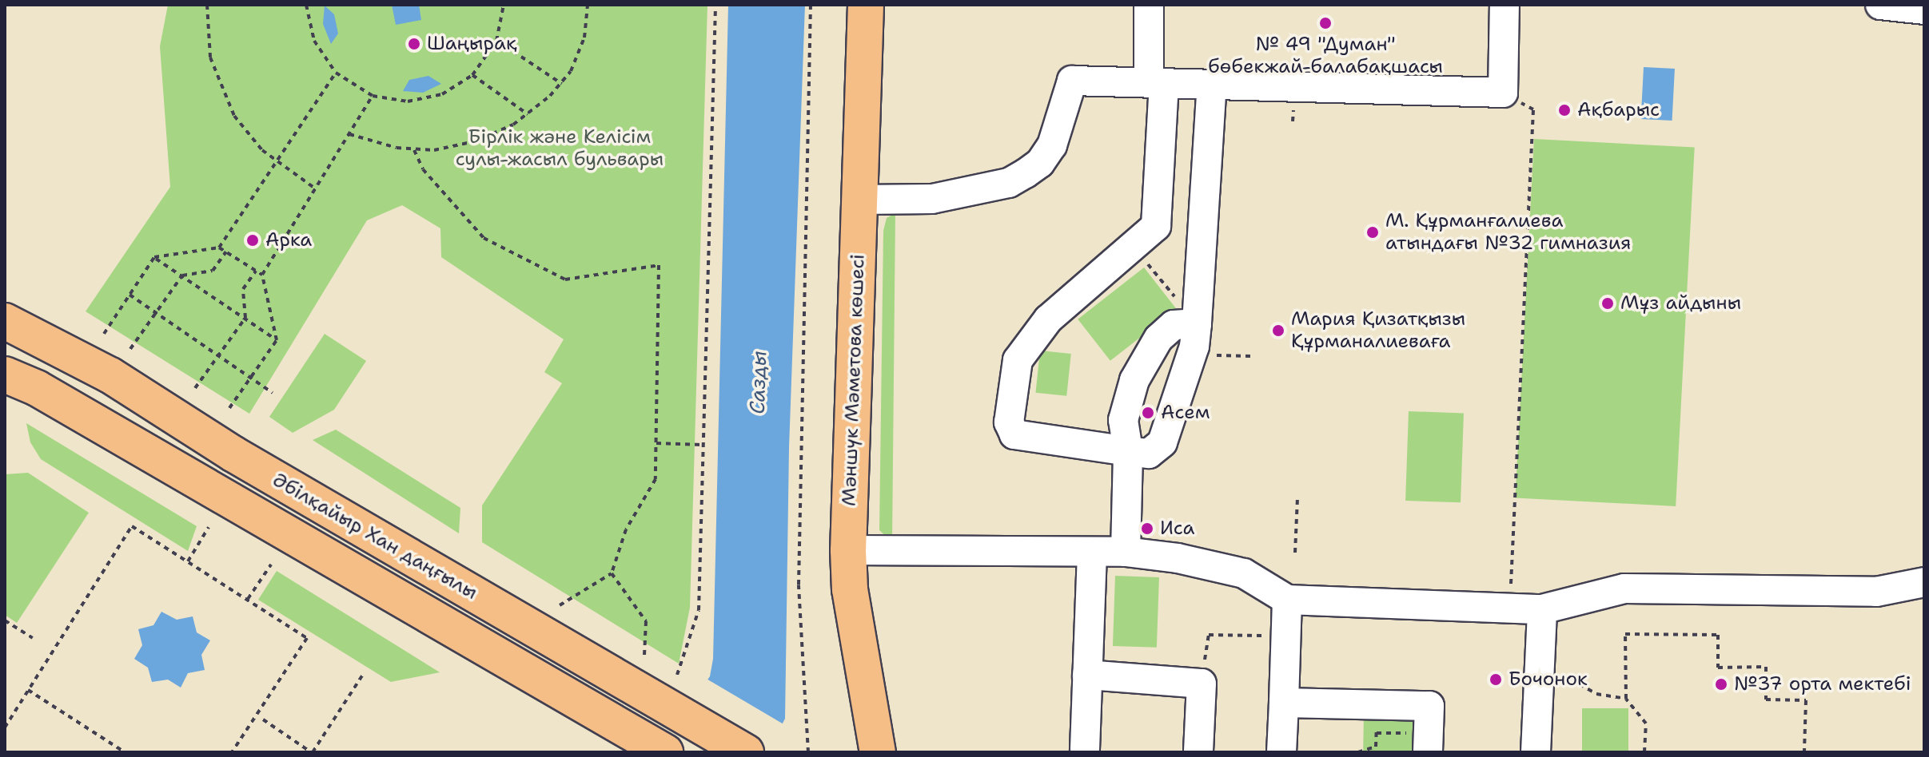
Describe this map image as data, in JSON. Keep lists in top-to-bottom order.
{
  "streets": {
    "main road": ["Мәншүк Мәметова көшесі", "Әбілқайыр Хан даңғылы"]
  },
  "water": ["Сазды"],
  "parks": ["Бірлік және Келісім сулы-жасыл бульвары"],
  "places": [
    "№ 49 \"Думан\" бөбекжай-балабақшасы",
    "Шаңырақ",
    "Ақбарыс",
    "М. Құрманғалиева атындағы №32 гимназия",
    "Арка",
    "Мұз айдыны",
    "Мария Қизатқызы Құрманалиеваға",
    "Асем",
    "Иса",
    "Бочонок",
    "№37 орта мектебі"
  ]
}
